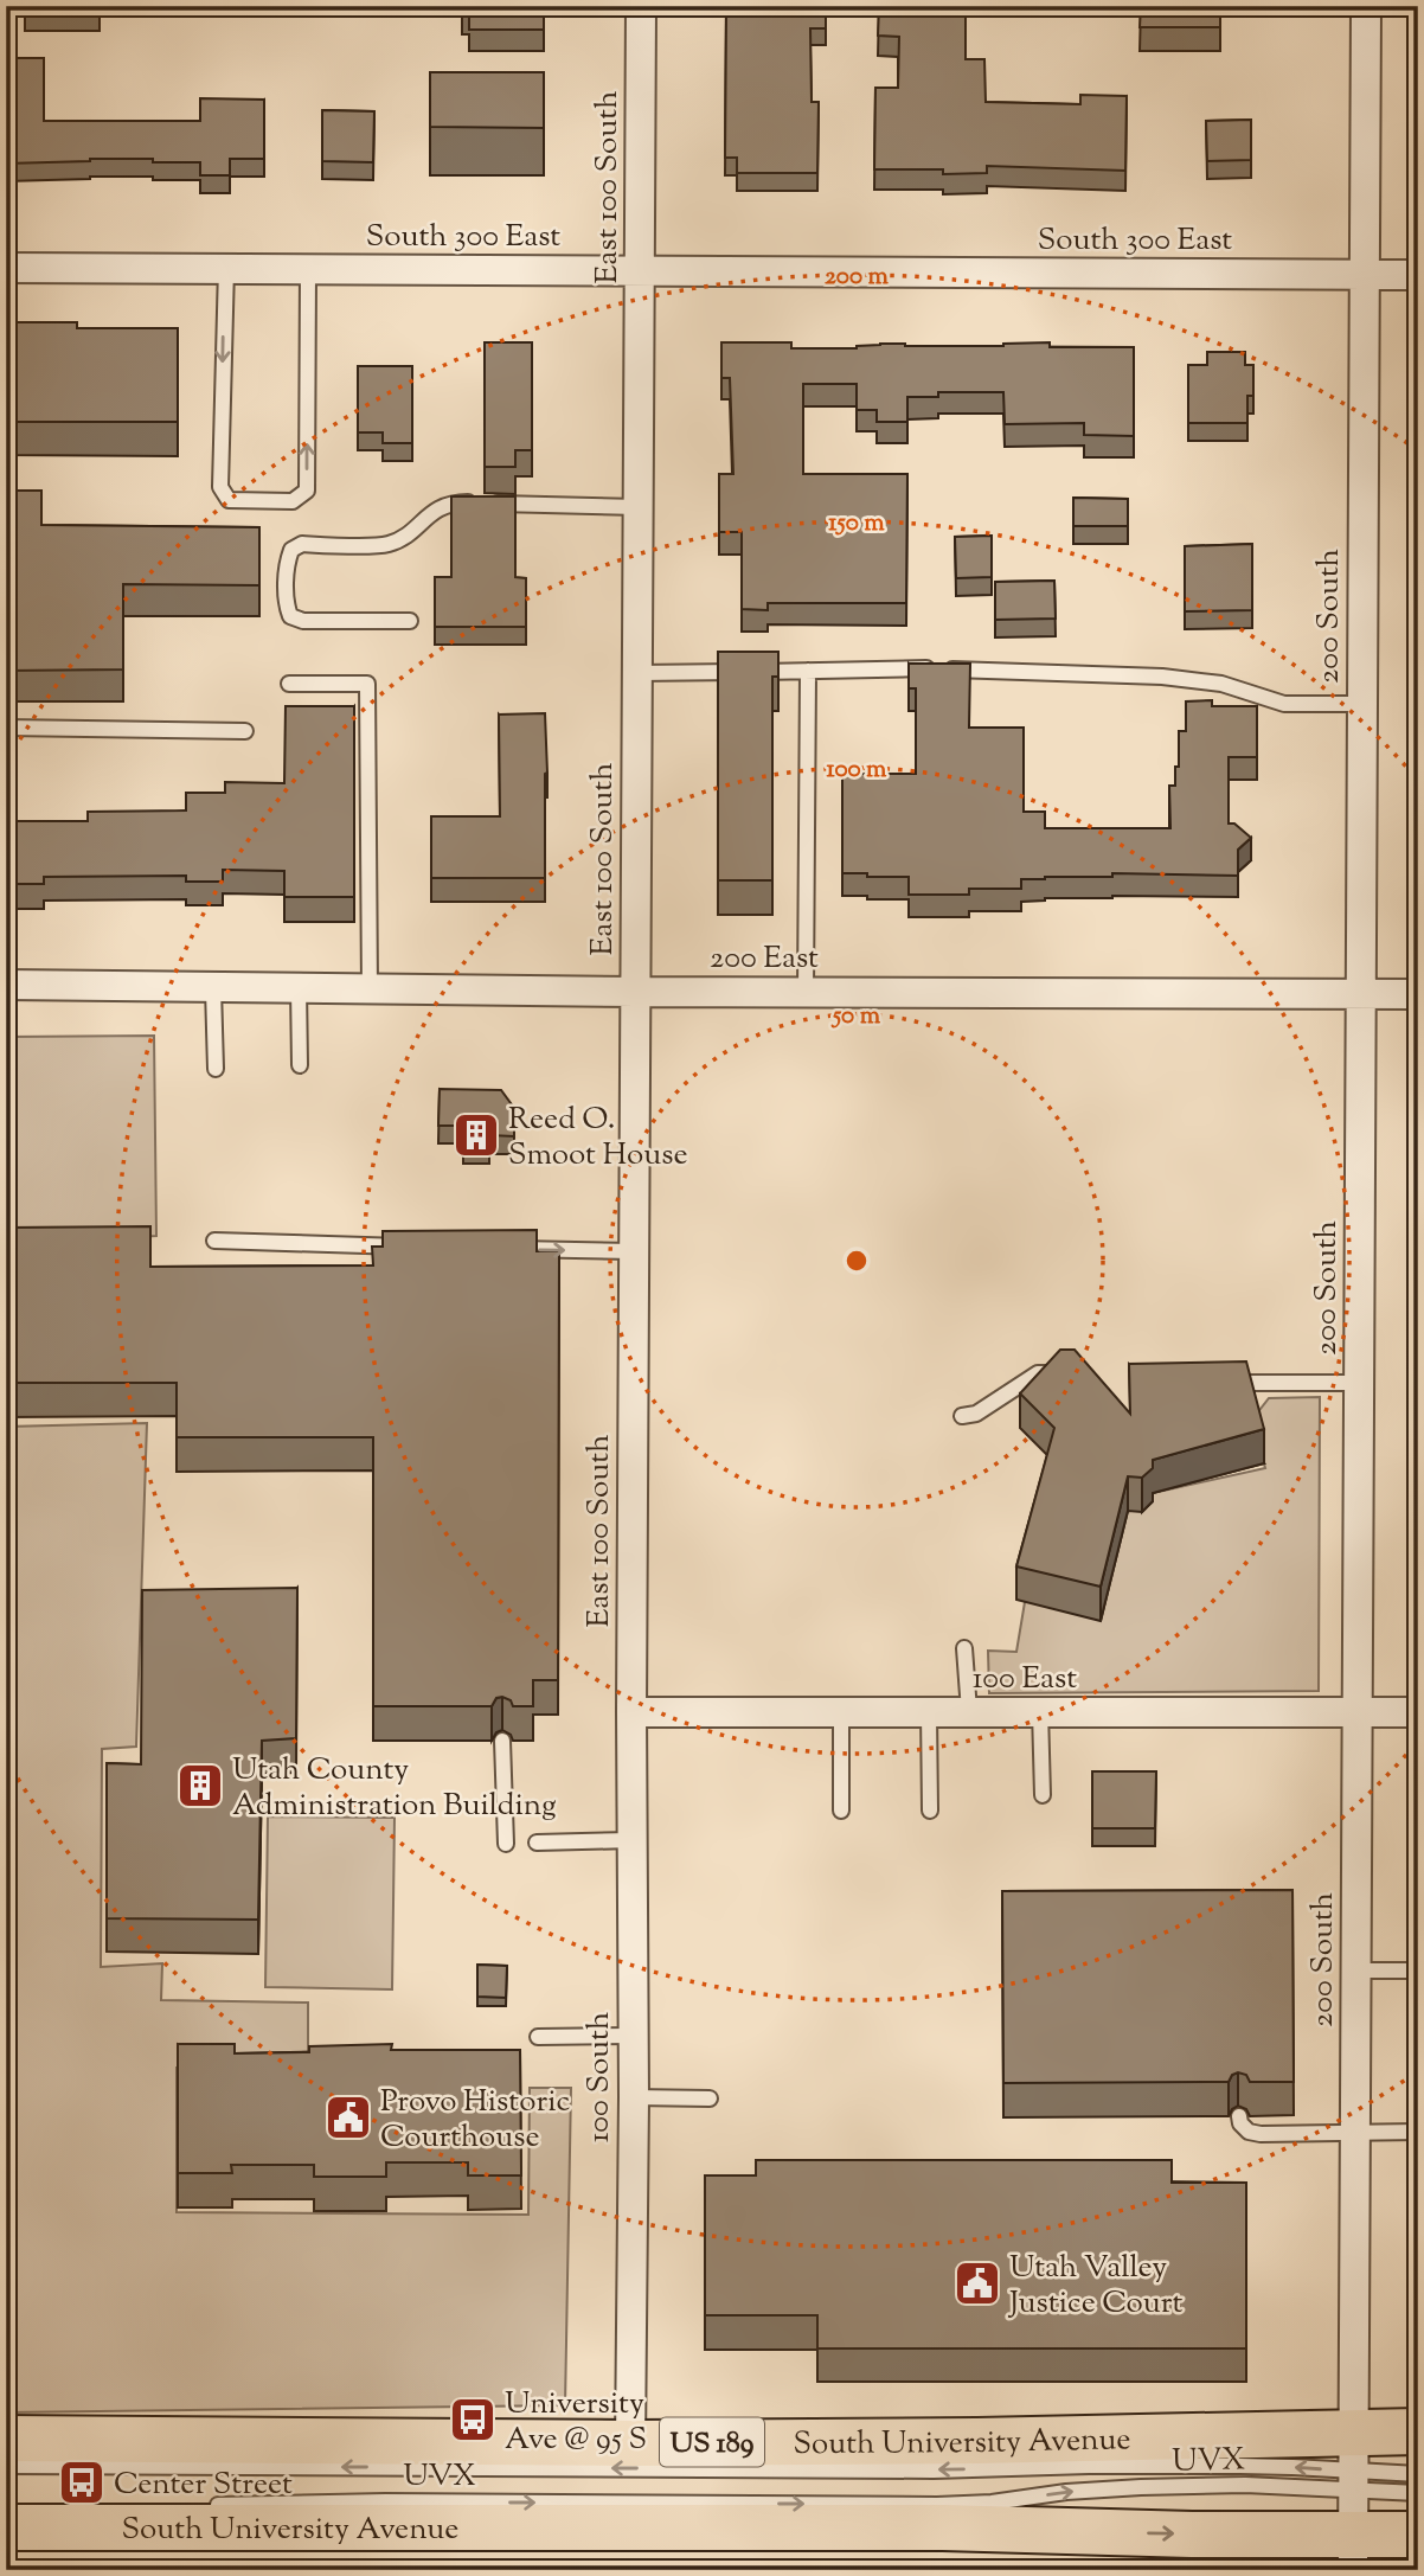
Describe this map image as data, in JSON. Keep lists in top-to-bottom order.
{
  "streets": {
    "highway": ["South University Avenue", "US 189"],
    "street": [
      "East 100 South",
      "South 300 East",
      "200 South",
      "200 East",
      "100 East",
      "100 South"
    ],
    "lane": ["UVX"]
  },
  "crossings": [
    ["East 100 South", "South 300 East"],
    ["East 100 South", "200 East"],
    ["East 100 South", "100 East"],
    ["East 100 South", "100 South"],
    ["South 300 East", "200 South"],
    ["200 South", "200 East"],
    ["200 South", "100 East"],
    ["200 South", "South University Avenue"],
    ["200 South", "UVX"],
    ["100 East", "100 South"],
    ["100 South", "South University Avenue"],
    ["South University Avenue", "UVX"]
  ],
  "places": {
    "building": ["Reed O. Smoot House", "Utah County Administration Building"],
    "public building": ["Provo Historic Courthouse", "Utah Valley Justice Court"],
    "bus stop": ["University Ave @ 95 S", "Center Street"]
  },
  "rings": [
    "200 m",
    "150 m",
    "100 m",
    "50 m"
  ]
}
